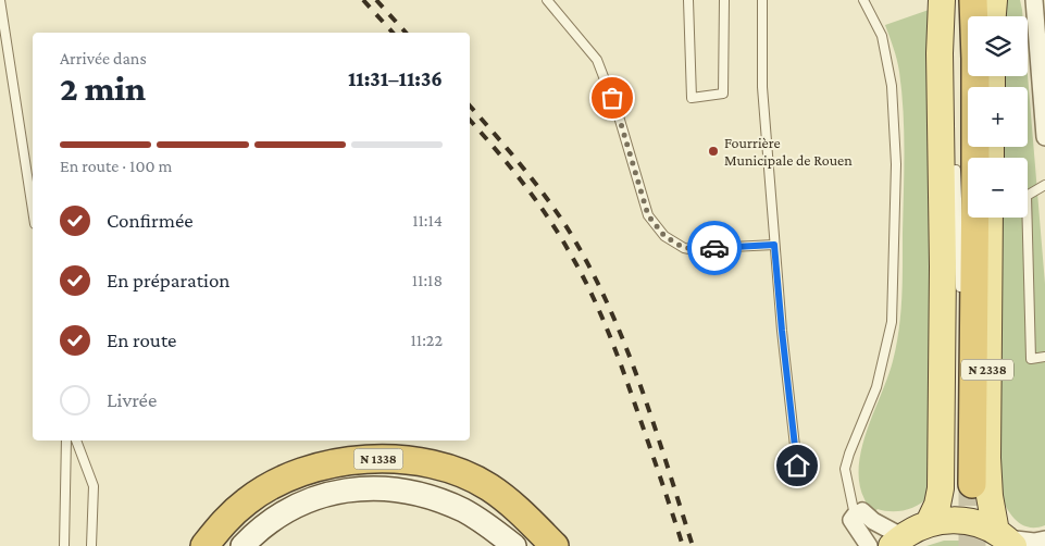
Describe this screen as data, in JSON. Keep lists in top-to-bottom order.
{
  "streets": {
    "highway": ["N 1338"],
    "main road": ["N 2338"]
  },
  "places": ["Fourrière Municipale de Rouen"],
  "page": {
    "map_buttons": ["+", "−"],
    "heading": ["2 min", "Arrivée dans", "11:31–11:36"],
    "bar": "En route · 100 m",
    "list": [
      ["Confirmée", "11:14"],
      ["En préparation", "11:18"],
      ["En route", "11:22"],
      "Livrée"
    ]
  }
}
